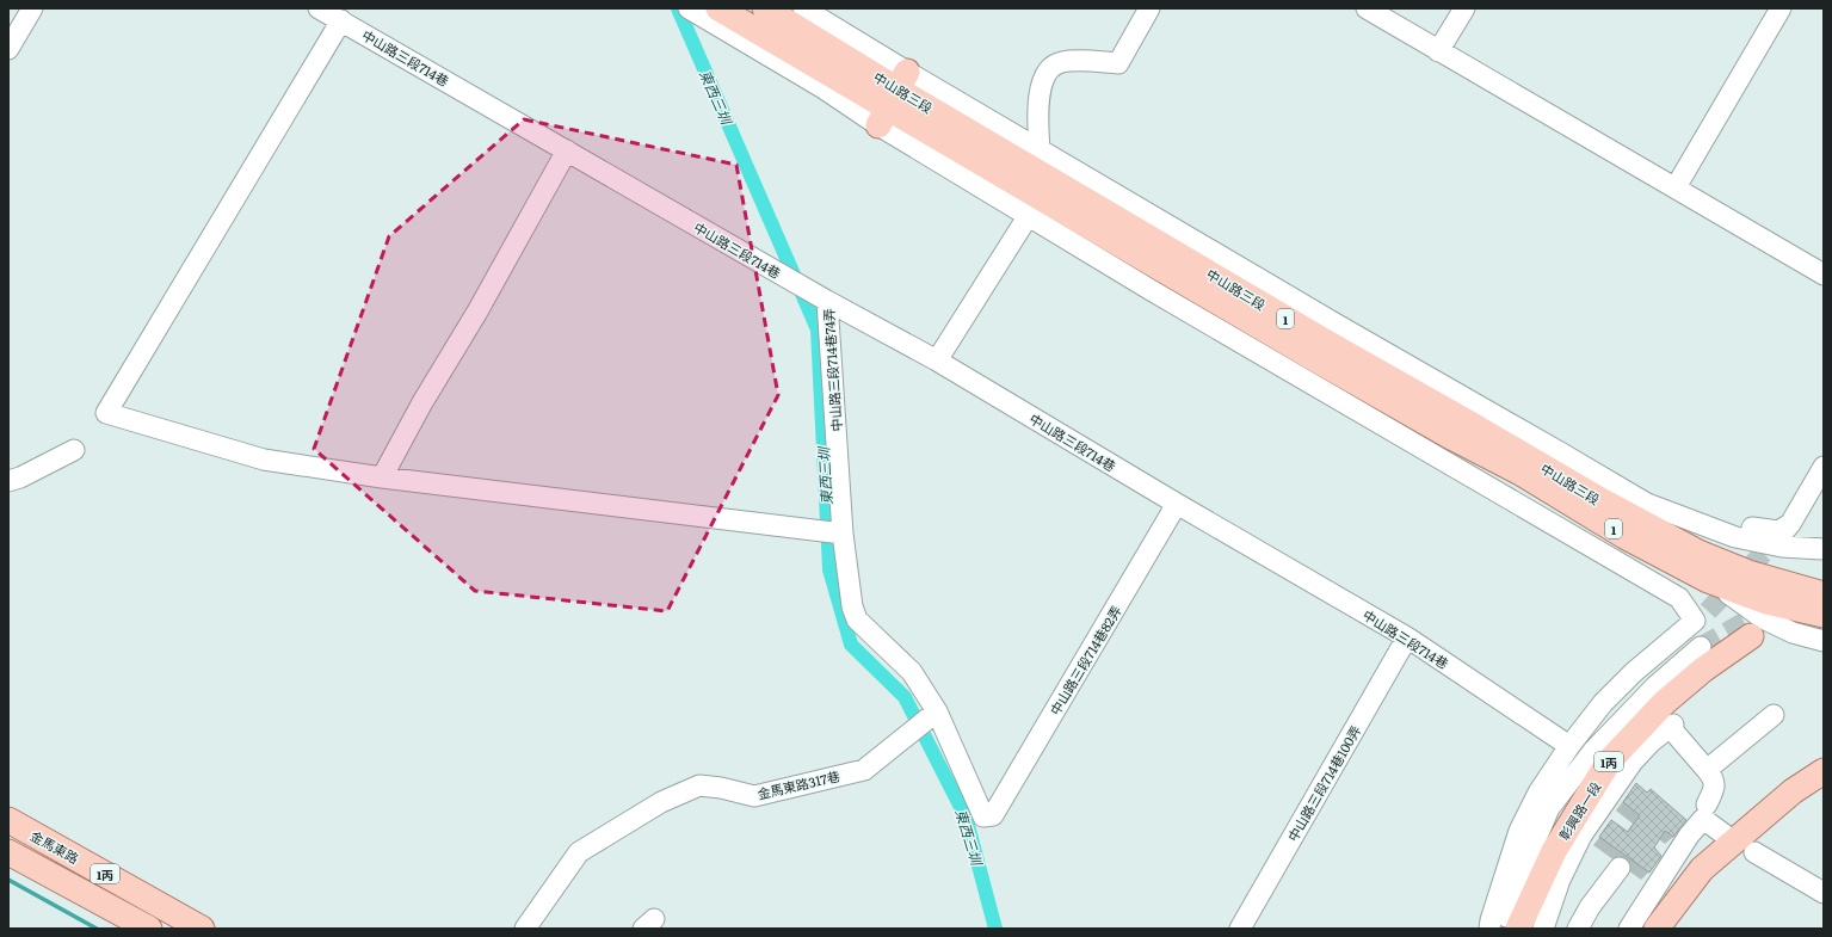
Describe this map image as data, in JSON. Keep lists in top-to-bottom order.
{
  "streets": {
    "main road": [
      "中山路三段",
      "1",
      "1丙",
      "彰興路一段",
      "金馬東路"
    ],
    "street": [
      "中山路三段714巷",
      "中山路三段714巷74弄",
      "中山路三段714巷82弄",
      "中山路三段714巷100弄",
      "金馬東路317巷"
    ]
  },
  "crossings": [
    ["中山路三段714巷", "1"],
    ["中山路三段714巷", "中山路三段714巷74弄"],
    ["中山路三段714巷", "中山路三段714巷82弄"],
    ["中山路三段714巷", "中山路三段714巷100弄"],
    ["中山路三段", "1"],
    ["中山路三段714巷74弄", "中山路三段714巷82弄"],
    ["中山路三段714巷74弄", "金馬東路317巷"]
  ],
  "water": ["東西三圳"]
}
